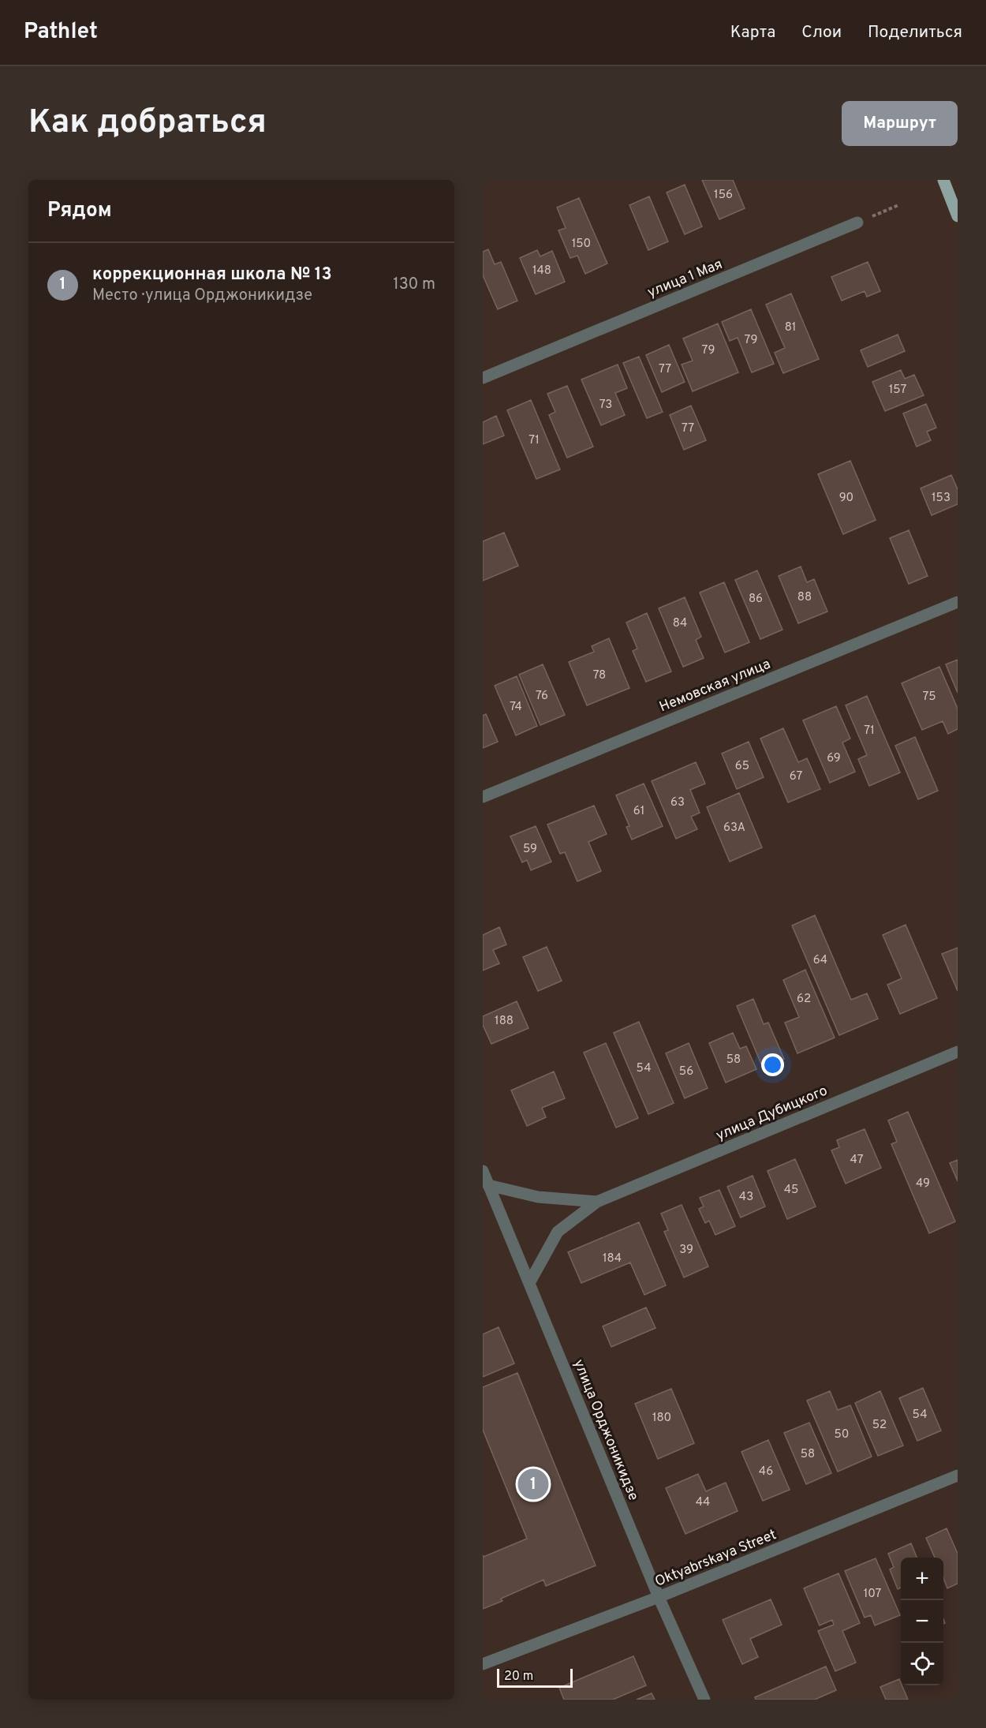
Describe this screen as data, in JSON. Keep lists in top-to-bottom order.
{
  "streets": {
    "street": [
      "улица 1 Мая",
      "Немовская улица",
      "улица Дубицкого",
      "улица Орджоникидзе",
      "Oktyabrskaya Street"
    ]
  },
  "crossings": [
    ["улица Дубицкого", "улица Орджоникидзе"],
    ["улица Орджоникидзе", "Oktyabrskaya Street"]
  ],
  "house_numbers": [
    "156",
    "150",
    "148",
    "81",
    "79",
    "79",
    "77",
    "157",
    "73",
    "77",
    "71",
    "90",
    "153",
    "88",
    "86",
    "84",
    "78",
    "76",
    "75",
    "74",
    "71",
    "69",
    "65",
    "67",
    "63",
    "61",
    "63А",
    "59",
    "64",
    "62",
    "188",
    "58",
    "54",
    "56",
    "47",
    "49",
    "45",
    "43",
    "39",
    "184",
    "54",
    "180",
    "52",
    "50",
    "58",
    "46",
    "44",
    "107"
  ],
  "scale_bar": "20 m",
  "page": {
    "header": "Pathlet",
    "nav": ["Карта", "Слои", "Поделиться"],
    "buttons": "Маршрут",
    "title": "Как добраться",
    "heading": "Рядом",
    "list": [
      {
        "mark": "1",
        "name": "коррекционная школа № 13",
        "note": "Место · улица Орджоникидзе",
        "value": "130 m"
      }
    ],
    "pins": "1",
    "map_buttons": ["+", "−"],
    "scale": "20 m"
  }
}
